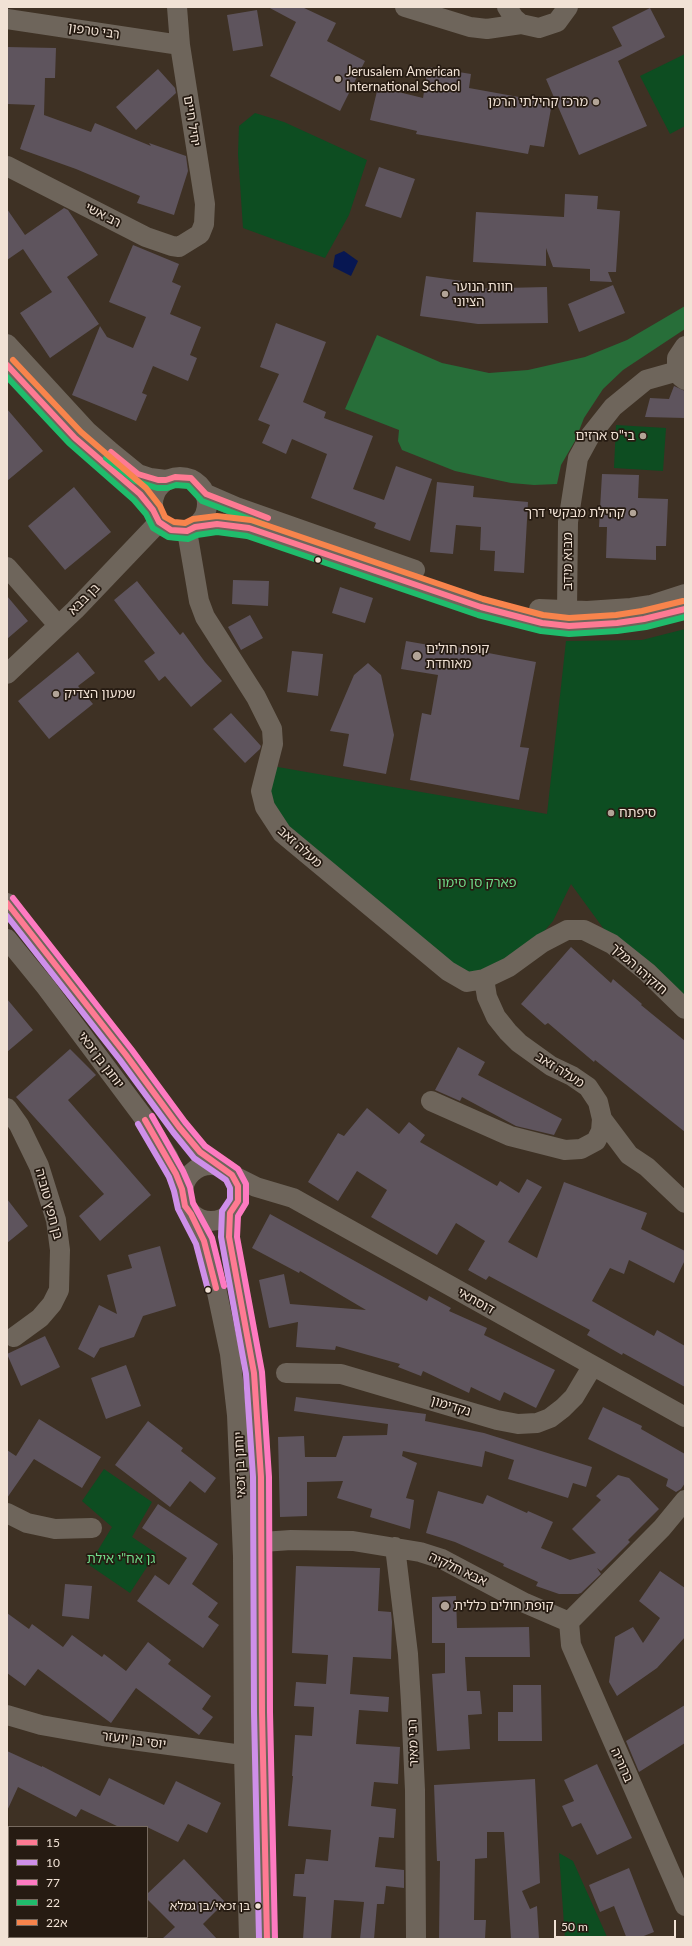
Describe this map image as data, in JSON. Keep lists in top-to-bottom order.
{
  "streets": {
    "street": [
      "רבי טרפון",
      "יחיל חיים",
      "רב אשי",
      "מבוא מידב",
      "בן בבא",
      "מעלה זאב",
      "חזקיהו המלך",
      "יוחנן בן זכאי",
      "בן חפץ טוביה",
      "דוסתאי",
      "נקדימון",
      "אבא חלקיה",
      "יוסי בן יועזר",
      "רבי מאיר",
      "ברוריה"
    ]
  },
  "crossings": [
    ["רבי טרפון", "יחיל חיים"],
    ["יחיל חיים", "רב אשי"],
    ["בן בבא", "מעלה זאב"],
    ["מעלה זאב", "חזקיהו המלך"],
    ["יוחנן בן זכאי", "דוסתאי"],
    ["יוחנן בן זכאי", "אבא חלקיה"],
    ["יוחנן בן זכאי", "יוסי בן יועזר"],
    ["דוסתאי", "נקדימון"],
    ["אבא חלקיה", "רבי מאיר"],
    ["אבא חלקיה", "ברוריה"]
  ],
  "parks": ["פארק סן סימון", "גן אח\"י אילת"],
  "places": [
    "Jerusalem American International School",
    "מרכז קהילתי הרמן",
    "חוות הנוער הציוני",
    "בי\"ס ארזים",
    "קהילת מבקשי דרך",
    "קופת חולים מאוחדת",
    "שמעון הצדיק",
    "סיפתח",
    "קופת חולים כללית",
    "בן זכאי/בן גמלא"
  ],
  "lines": [
    "transit line 22א",
    "transit line 15",
    "transit line 22",
    "transit line 77",
    "transit line 10"
  ],
  "legend": [
    "15",
    "10",
    "77",
    "22",
    "22א"
  ],
  "scale_bar": "50 m"
}
